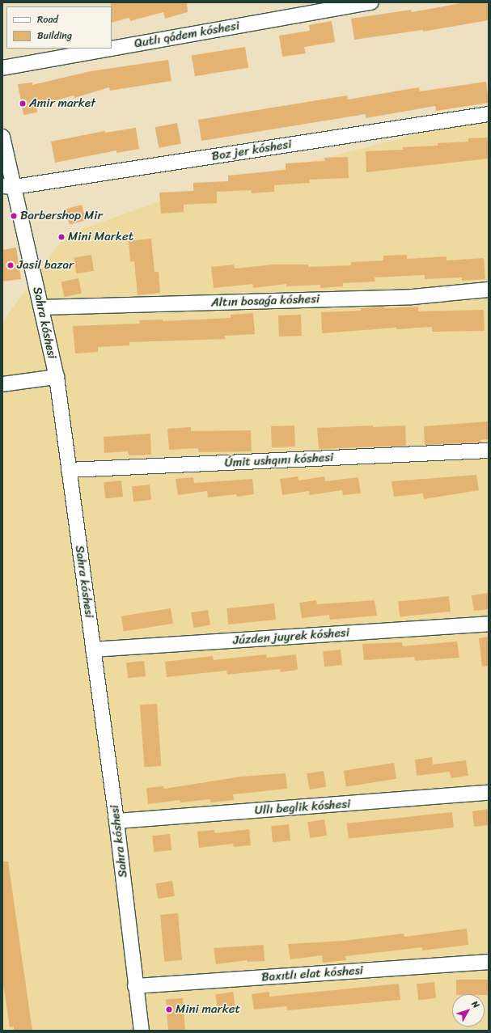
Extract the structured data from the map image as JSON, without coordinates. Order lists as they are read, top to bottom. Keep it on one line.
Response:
{"streets":{"street":["Qutlı qádem kóshesi","Boz jer kóshesi","Altın bosaǵa kóshesi","Sahra kóshesi","Úmit ushqını kóshesi","Júzden juyrek kóshesi","Ullı beglik kóshesi","Baxıtlı elat kóshesi"]},"crossings":[["Boz jer kóshesi","Sahra kóshesi"],["Altın bosaǵa kóshesi","Sahra kóshesi"],["Sahra kóshesi","Úmit ushqını kóshesi"],["Sahra kóshesi","Júzden juyrek kóshesi"],["Sahra kóshesi","Ullı beglik kóshesi"],["Sahra kóshesi","Baxıtlı elat kóshesi"]],"places":["Amir market","Barbershop Mir","Mini Market","Jasil bazar","Mini market"],"legend":["Road","Building"],"north":"top right"}
